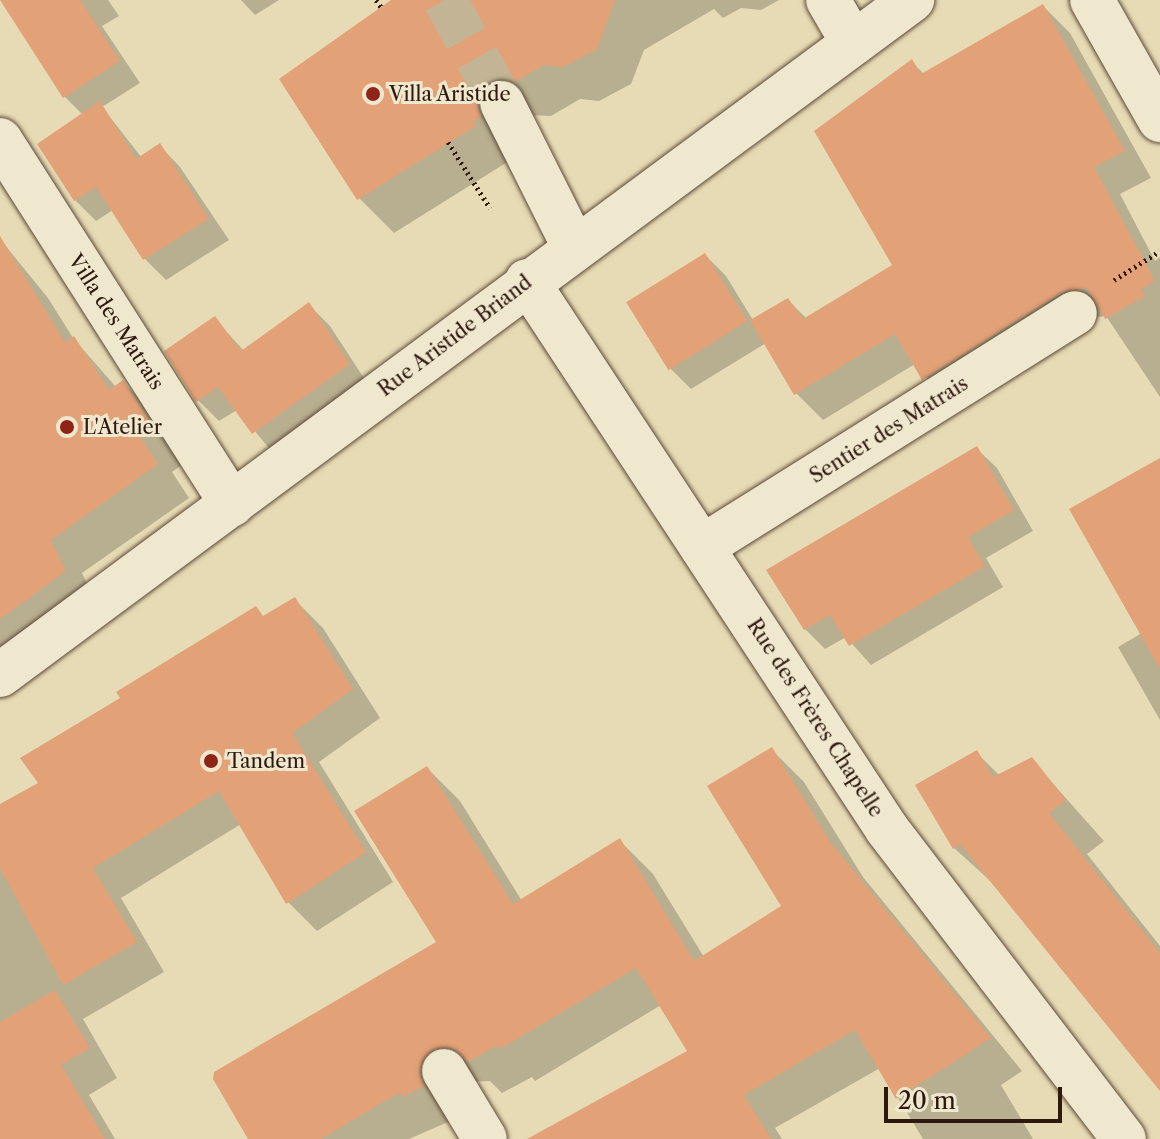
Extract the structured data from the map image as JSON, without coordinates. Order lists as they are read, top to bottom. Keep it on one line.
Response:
{"streets":{"street":["Villa des Matrais","Rue Aristide Briand","Sentier des Matrais","Rue des Frères Chapelle"]},"crossings":[["Villa des Matrais","Rue Aristide Briand"],["Rue Aristide Briand","Rue des Frères Chapelle"],["Sentier des Matrais","Rue des Frères Chapelle"]],"places":["Villa Aristide","L'Atelier","Tandem"],"scale_bar":"20 m"}
